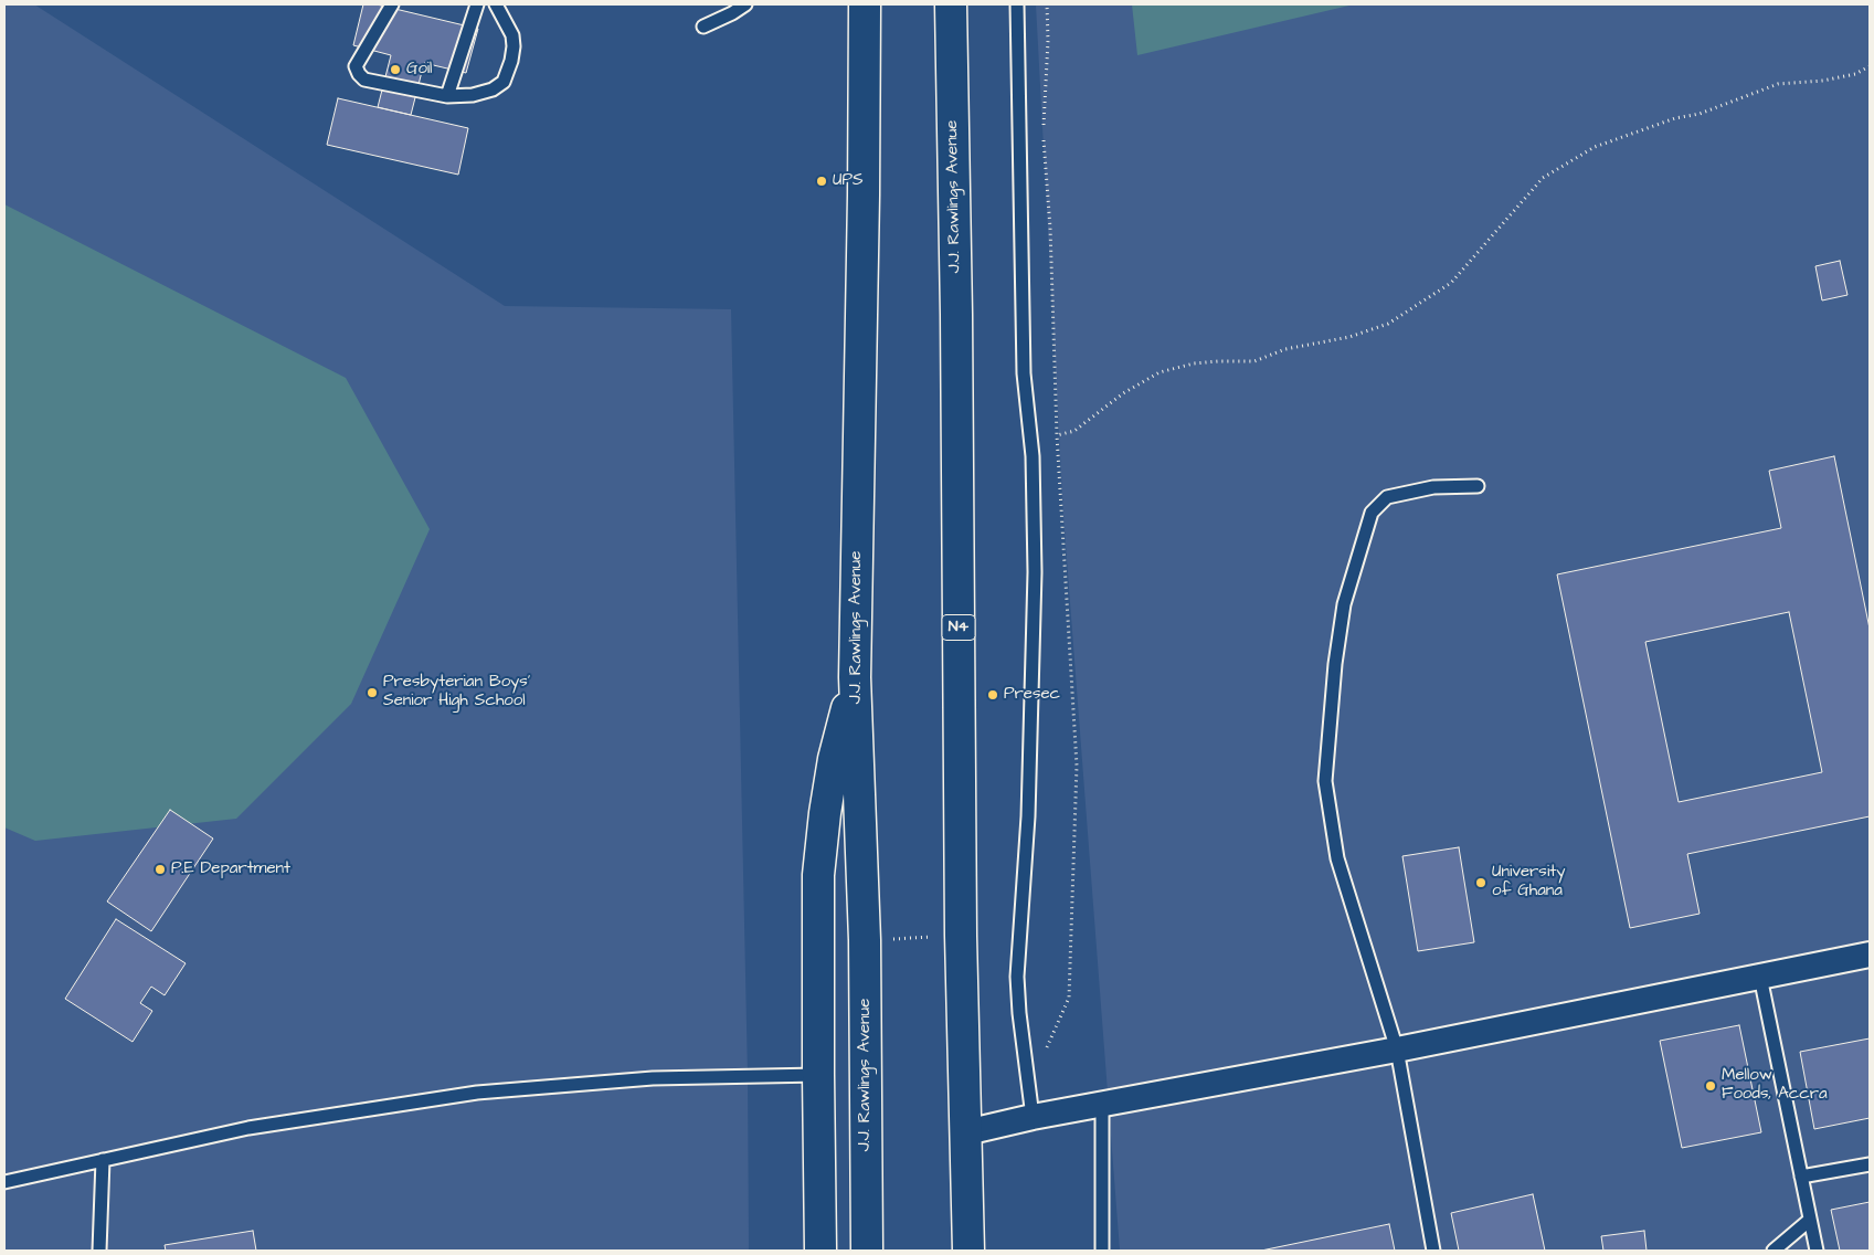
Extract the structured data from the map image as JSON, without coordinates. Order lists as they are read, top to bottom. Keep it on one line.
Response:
{"streets":{"highway":["J.J. Rawlings Avenue","N4"]},"places":["Goil","UPS","Presbyterian Boys' Senior High School","Presec","P.E Department","University of Ghana","Mellow Foods, Accra"]}
